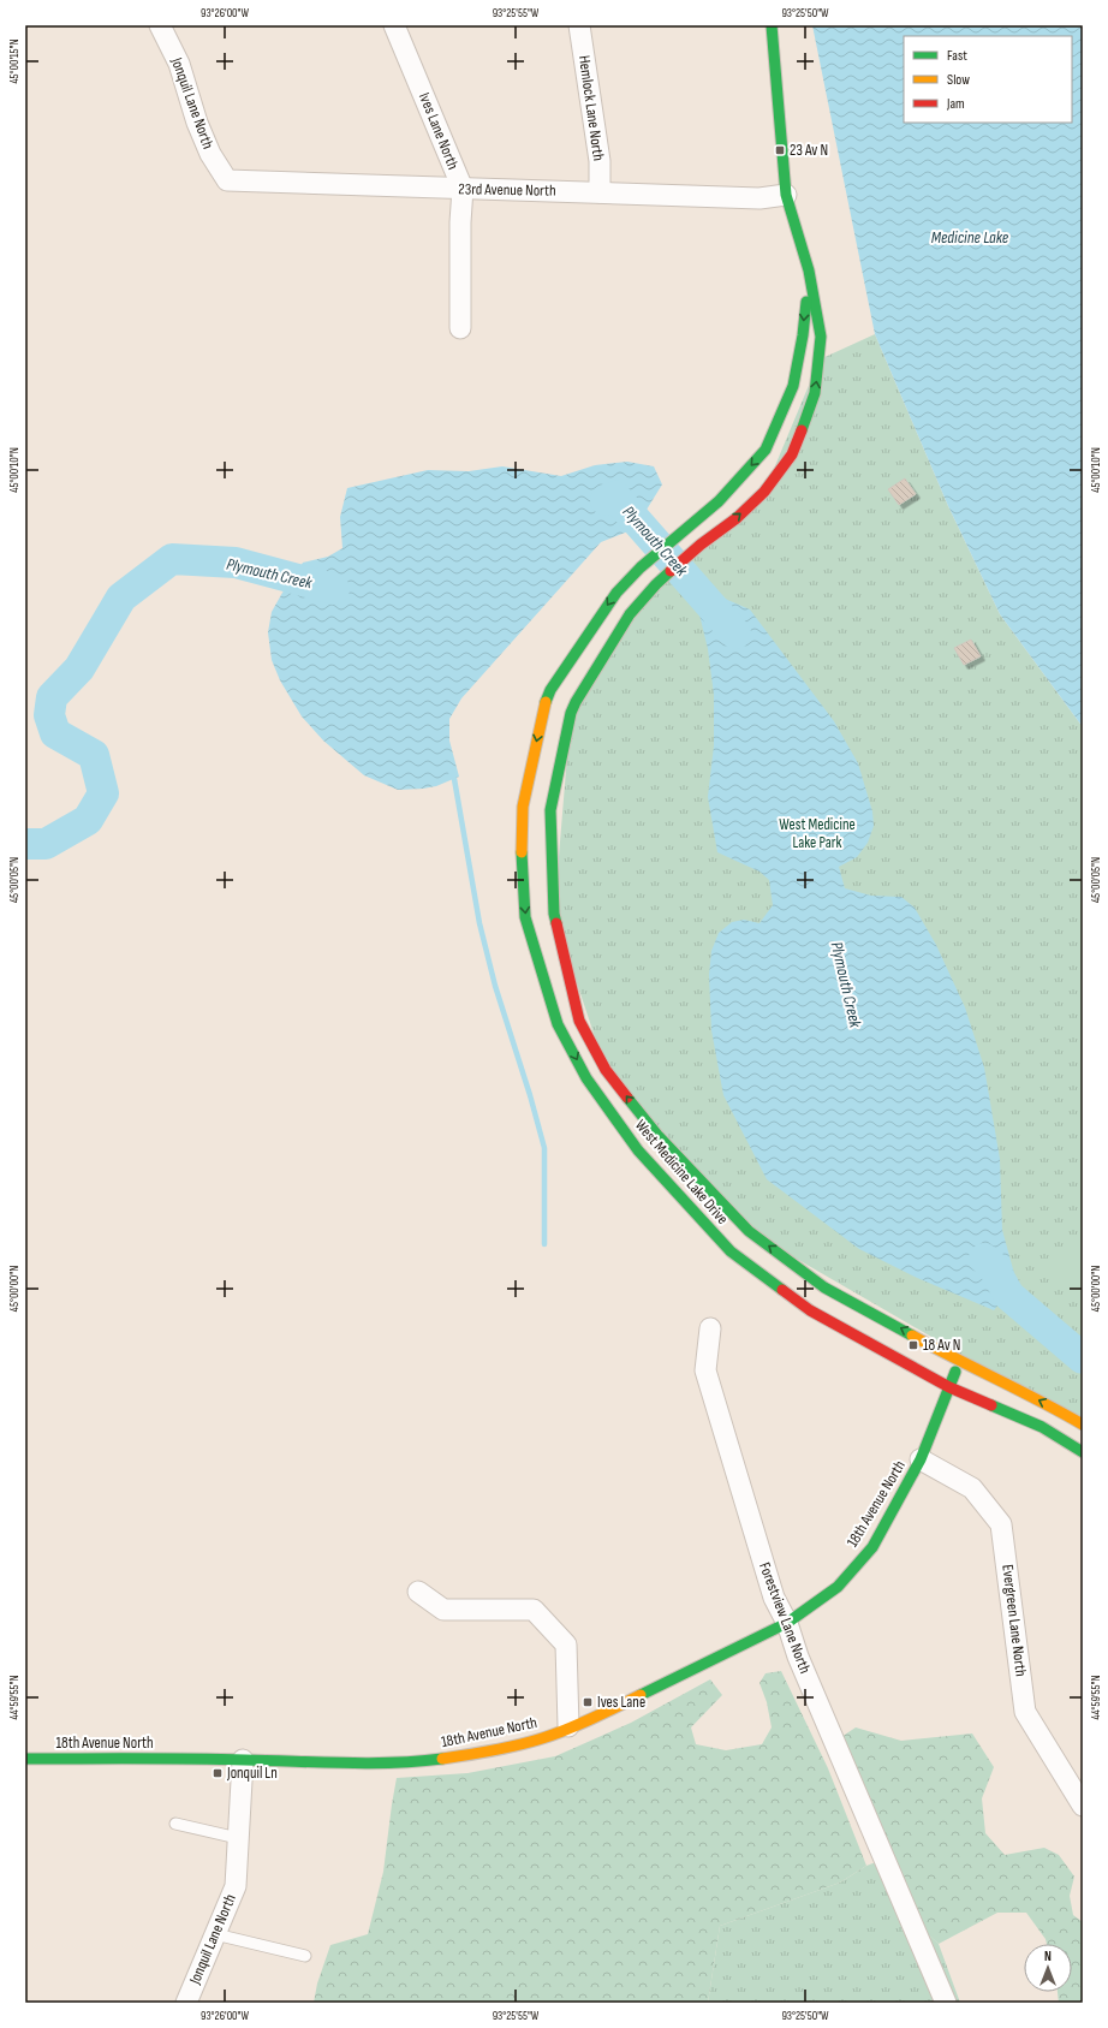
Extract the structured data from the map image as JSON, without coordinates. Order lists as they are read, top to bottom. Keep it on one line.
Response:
{"streets":{"street":["Jonquil Lane North","Hemlock Lane North","Ives Lane North","23rd Avenue North","West Medicine Lake Drive","18th Avenue North","Forestview Lane North","Evergreen Lane North"]},"crossings":[["Jonquil Lane North","23rd Avenue North"],["Jonquil Lane North","18th Avenue North"],["Hemlock Lane North","23rd Avenue North"],["Ives Lane North","23rd Avenue North"],["23rd Avenue North","West Medicine Lake Drive"],["West Medicine Lake Drive","18th Avenue North"],["18th Avenue North","Forestview Lane North"],["18th Avenue North","Evergreen Lane North"]],"water":["Medicine Lake","Plymouth Creek"],"parks":["West Medicine Lake Park"],"places":{"transit":["23 Av N","18 Av N","Ives Lane","Jonquil Ln"]},"legend":["Fast","Slow","Jam"],"north":"top","coordinates":["93°26'00\"W","93°25'55\"W","93°25'50\"W","45°00'15\"N","45°00'10\"N","45°00'05\"N","45°00'00\"N","44°59'55\"N"]}
